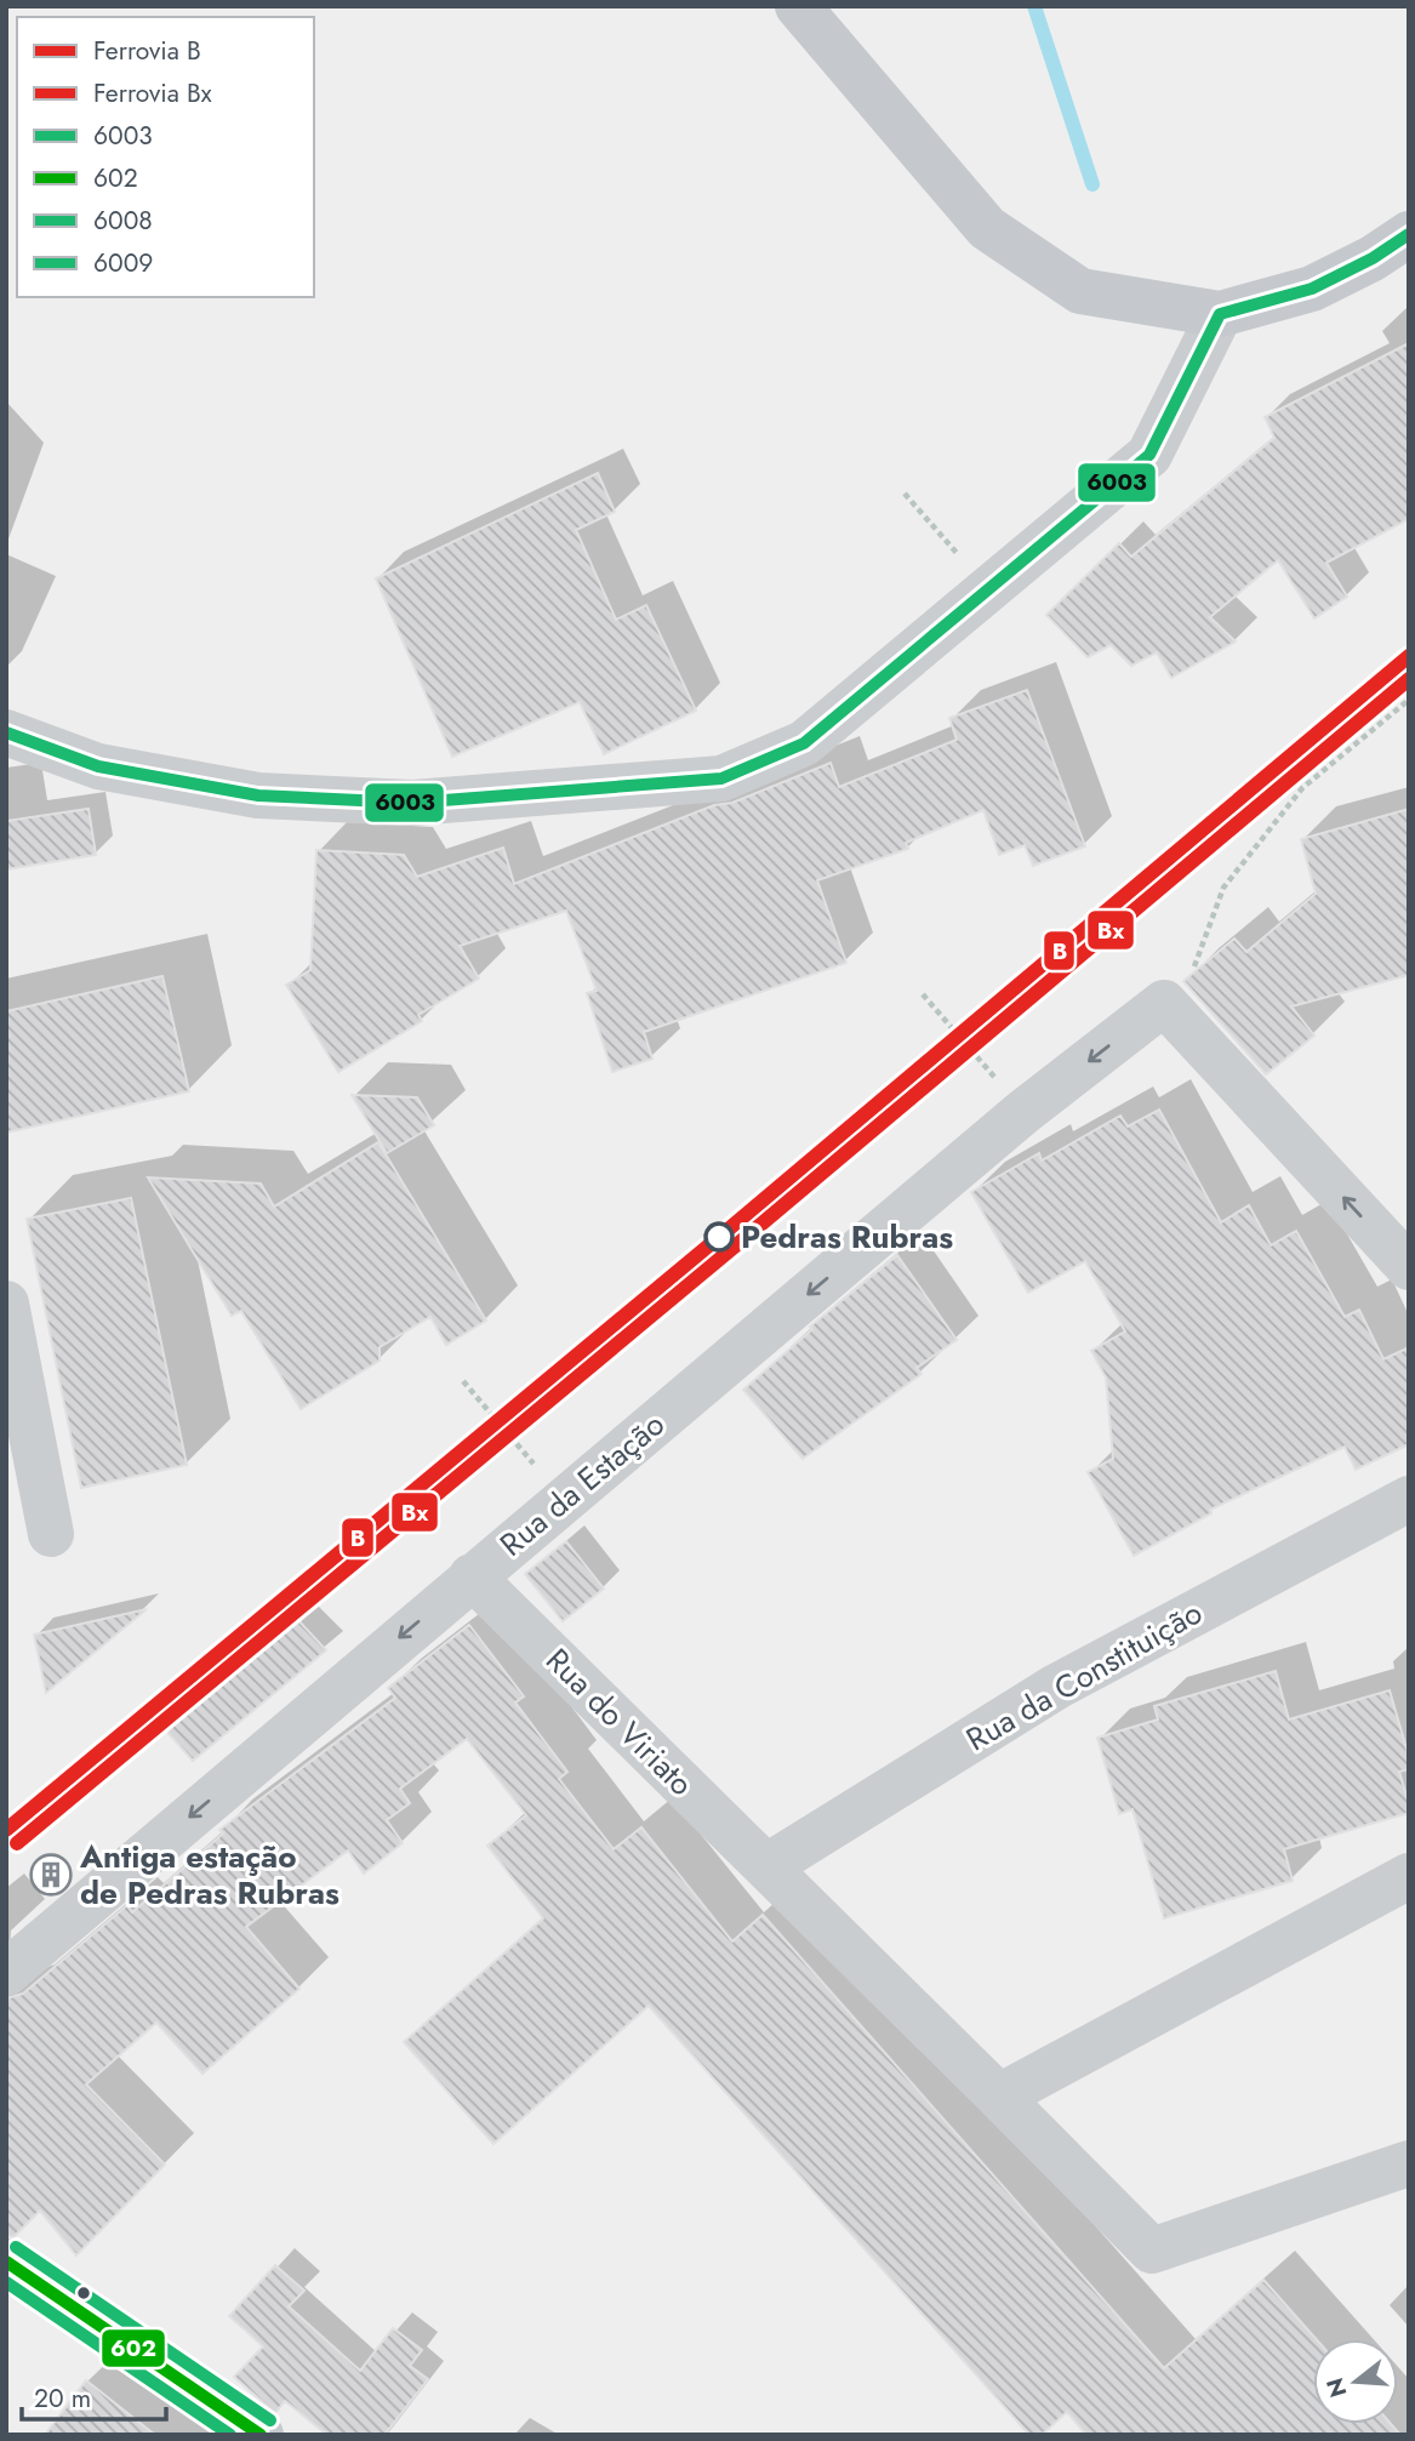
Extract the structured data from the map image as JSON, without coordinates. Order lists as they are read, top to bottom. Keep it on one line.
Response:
{"streets":{"street":["Rua da Estação","Rua da Constituição","Rua do Viriato"]},"crossings":[["Rua da Estação","Rua do Viriato"],["Rua da Constituição","Rua do Viriato"]],"one_way":["Rua da Estação"],"places":{"other":["Pedras Rubras"],"building":["Antiga estação de Pedras Rubras"]},"lines":["transit line 6003","rail line B","rail line Bx","transit line 6009","transit line 602","transit line 6008"],"legend":["Ferrovia B","Ferrovia Bx","6003","602","6008","6009"],"scale_bar":"20 m","north":"left"}
